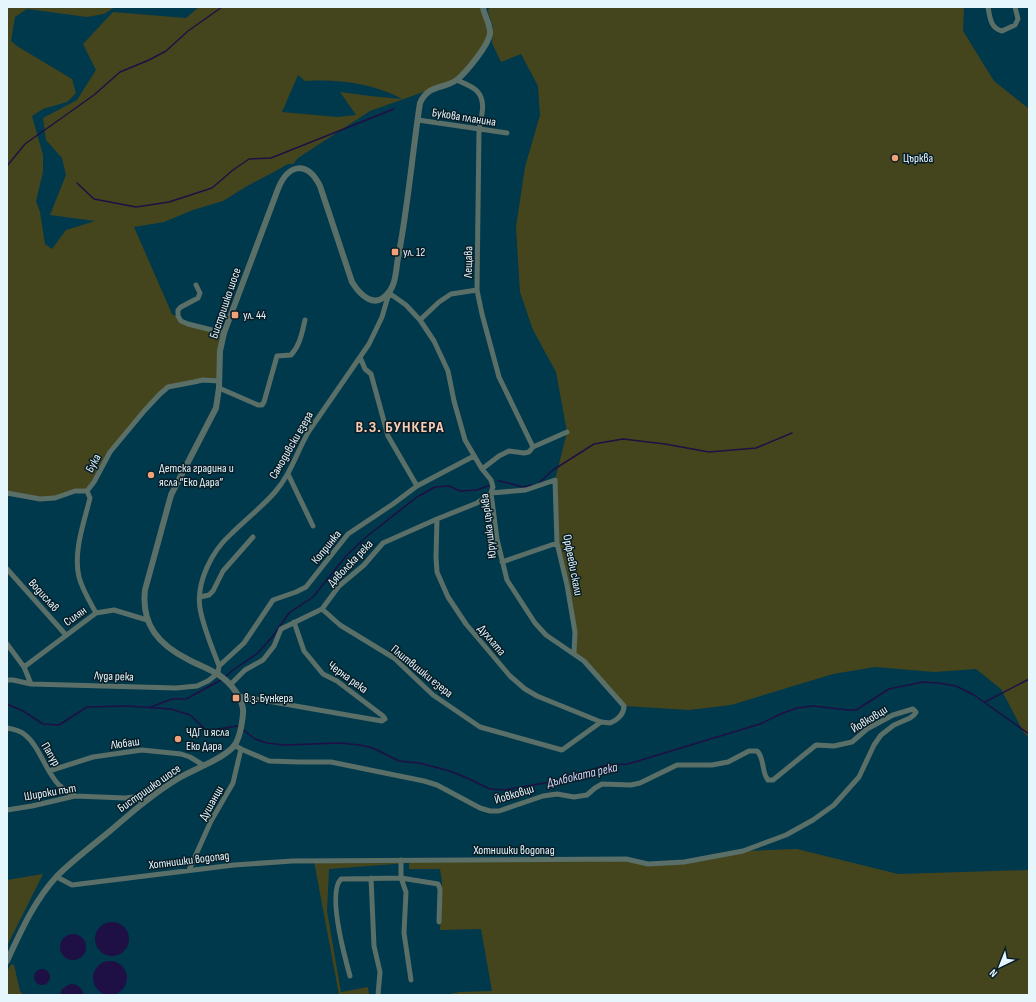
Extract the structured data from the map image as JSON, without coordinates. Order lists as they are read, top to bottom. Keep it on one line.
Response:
{"streets":{"street":["Букова планина","Лещава","Бистришко шосе","Самодивски езера","Бука","Юрушка църква","Копринка","Дяволска река","Орфееви скали","Водислав","Силян","Духлата","Плитвишки езера","Луда река","Черна река","Йовковци","Любаш","Папур","Широки път","Душанци","Хотнишки водопад"]},"crossings":[["Букова планина","Лещава"],["Бистришко шосе","Самодивски езера"],["Бистришко шосе","Бука"],["Бистришко шосе","Юрушка църква"],["Бистришко шосе","Дяволска река"],["Бистришко шосе","Силян"],["Бистришко шосе","Луда река"],["Бистришко шосе","Черна река"],["Бистришко шосе","Любаш"],["Бистришко шосе","Широки път"],["Бистришко шосе","Хотнишки водопад"],["Самодивски езера","Юрушка църква"],["Самодивски езера","Копринка"],["Юрушка църква","Копринка"],["Юрушка църква","Дяволска река"],["Юрушка църква","Орфееви скали"],["Юрушка църква","Духлата"],["Юрушка църква","Плитвишки езера"],["Дяволска река","Орфееви скали"],["Дяволска река","Духлата"],["Дяволска река","Плитвишки езера"],["Дяволска река","Черна река"],["Водислав","Силян"],["Духлата","Плитвишки езера"],["Йовковци","Душанци"],["Йовковци","Хотнишки водопад"],["Любаш","Папур"],["Папур","Широки път"],["Душанци","Хотнишки водопад"]],"districts":["В.З. БУНКЕРА"],"water":["Дълбоката река"],"places":{"other":["Църква","Детска градина и ясла “Еко Дара”","ЧДГ и ясла Еко Дара"],"transit":["ул. 12","ул. 44","в.з. Бункера"]},"north":"bottom left"}
